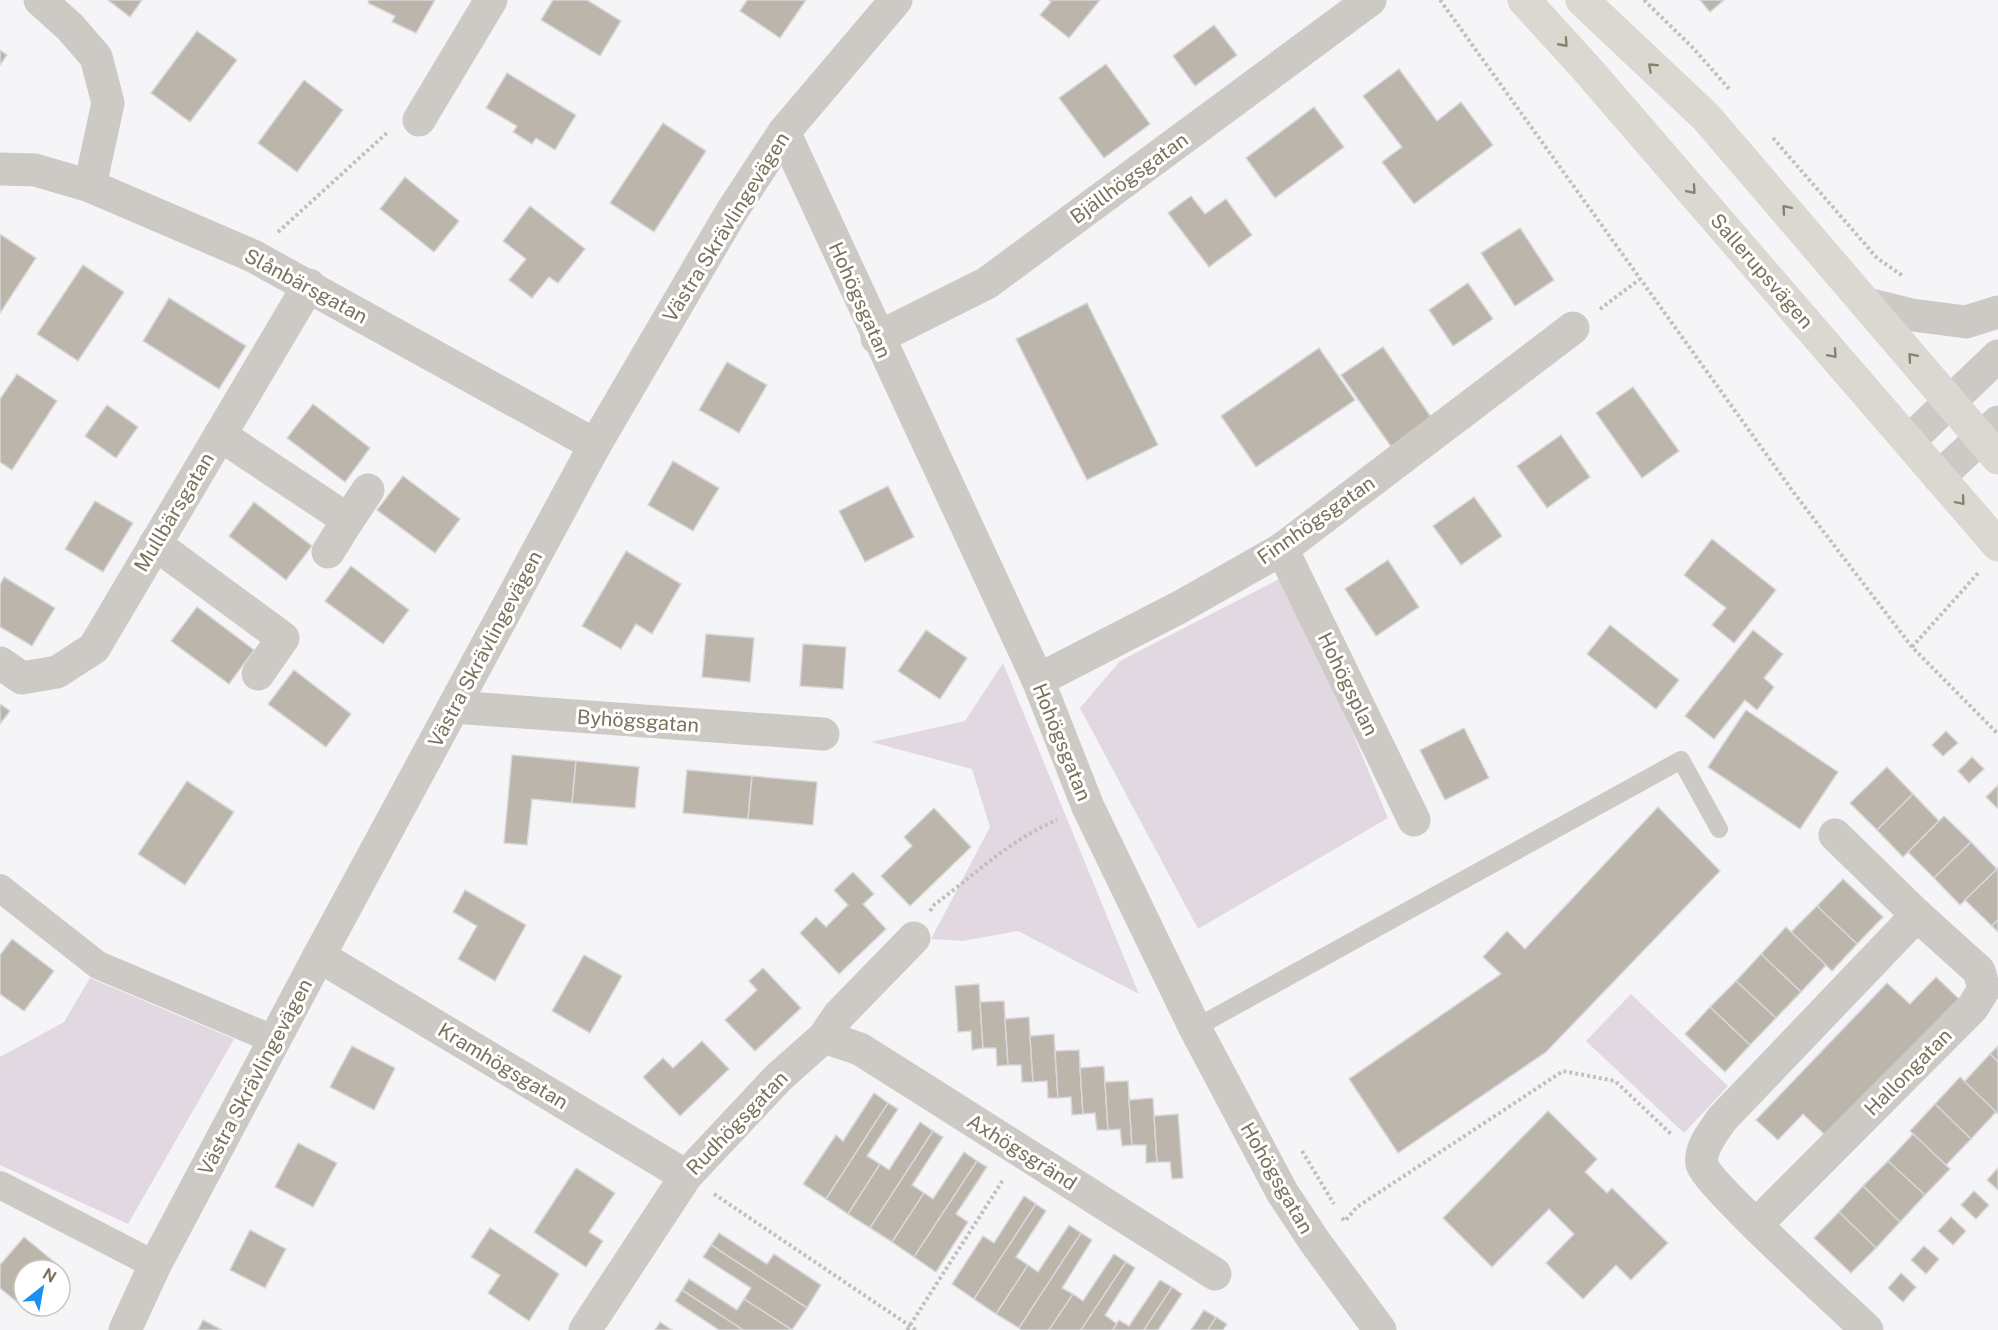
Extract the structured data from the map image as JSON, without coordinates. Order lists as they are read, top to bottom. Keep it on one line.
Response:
{"streets":{"main road":["Sallerupsvägen"],"street":["Bjällhögsgatan","Västra Skrävlingevägen","Slånbärsgatan","Hohögsgatan","Mullbärsgatan","Finnhögsgatan","Hohögsplan","Byhögsgatan","Kramhögsgatan","Hallongatan","Rudhögsgatan","Axhögsgränd"]},"crossings":[["Bjällhögsgatan","Hohögsgatan"],["Västra Skrävlingevägen","Slånbärsgatan"],["Västra Skrävlingevägen","Hohögsgatan"],["Västra Skrävlingevägen","Byhögsgatan"],["Västra Skrävlingevägen","Kramhögsgatan"],["Slånbärsgatan","Mullbärsgatan"],["Hohögsgatan","Finnhögsgatan"],["Finnhögsgatan","Hohögsplan"],["Kramhögsgatan","Rudhögsgatan"],["Rudhögsgatan","Axhögsgränd"]],"north":"top right"}
